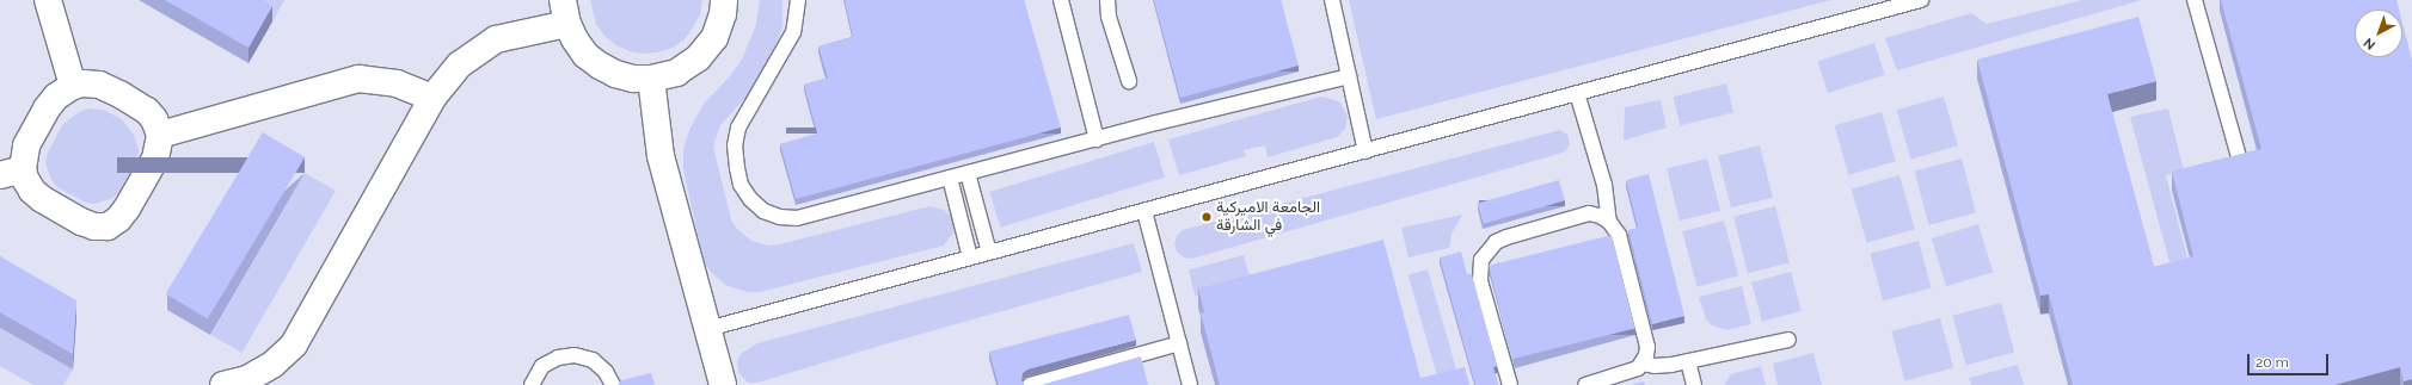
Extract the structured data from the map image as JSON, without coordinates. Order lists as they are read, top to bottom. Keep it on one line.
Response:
{"places":["الجامعة الاميركية في الشارقة"],"scale_bar":"20 m","north":"bottom left"}
